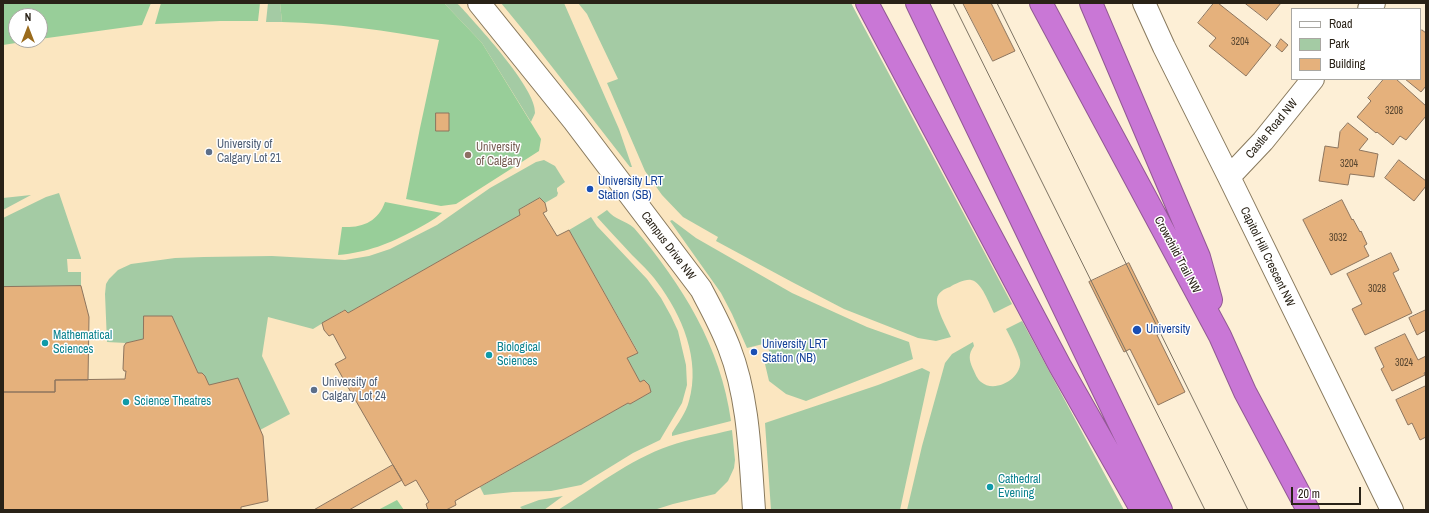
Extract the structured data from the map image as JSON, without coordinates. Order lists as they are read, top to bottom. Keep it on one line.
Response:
{"streets":{"highway":["Crowchild Trail NW"],"street":["Castle Road NW","Campus Drive NW","Capitol Hill Crescent NW"]},"crossings":[["Castle Road NW","Capitol Hill Crescent NW"]],"places":["University of Calgary Lot 21","University of Calgary","University LRT Station (SB)","University","Mathematical Sciences","University LRT Station (NB)","Biological Sciences","University of Calgary Lot 24","Science Theatres","Cathedral Evening"],"house_numbers":["3204","3208","3204","3032","3028","3024"],"legend":["Road","Park","Building"],"scale_bar":"20 m","north":"top"}
